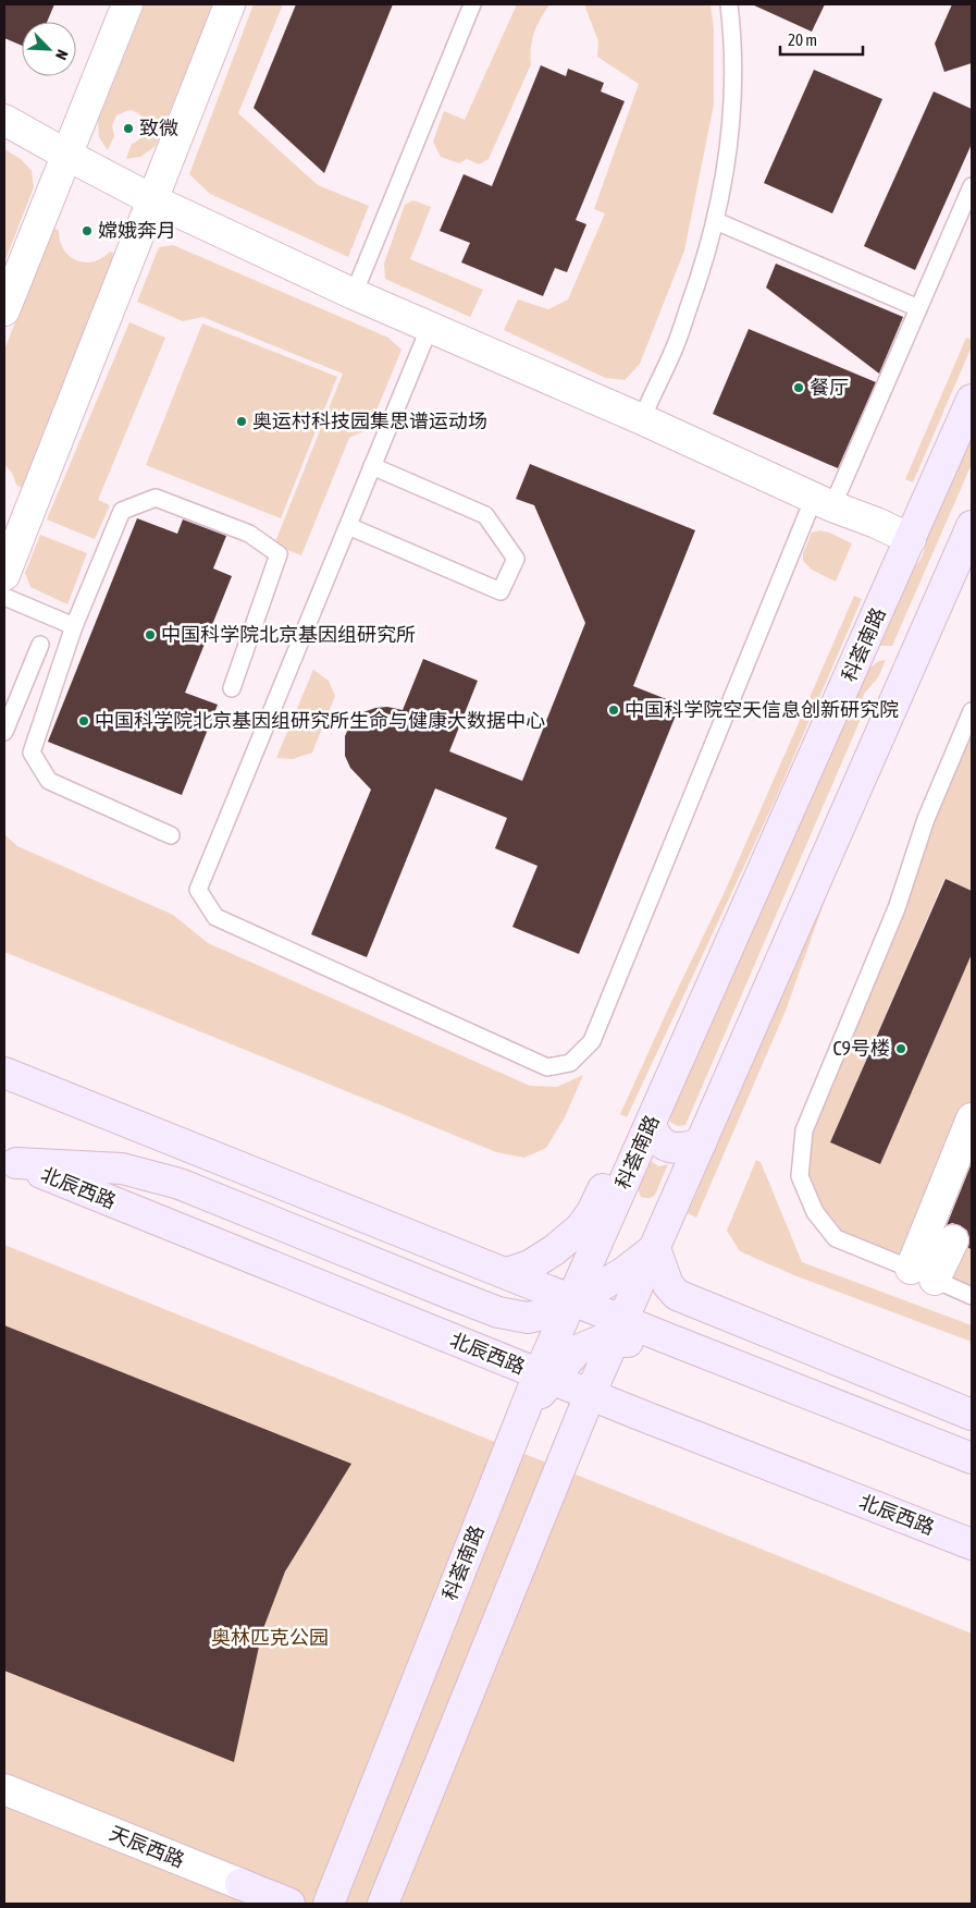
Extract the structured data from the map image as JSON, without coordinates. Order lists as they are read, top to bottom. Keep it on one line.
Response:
{"streets":{"street":["科荟南路","北辰西路","天辰西路"]},"crossings":[["科荟南路","北辰西路"]],"parks":["奥林匹克公园"],"places":["致微","嫦娥奔月","餐厅","奥运村科技园集思谱运动场","中国科学院北京基因组研究所","中国科学院空天信息创新研究院","中国科学院北京基因组研究所生命与健康大数据中心","C9号楼"],"scale_bar":"20 m","north":"bottom right"}
